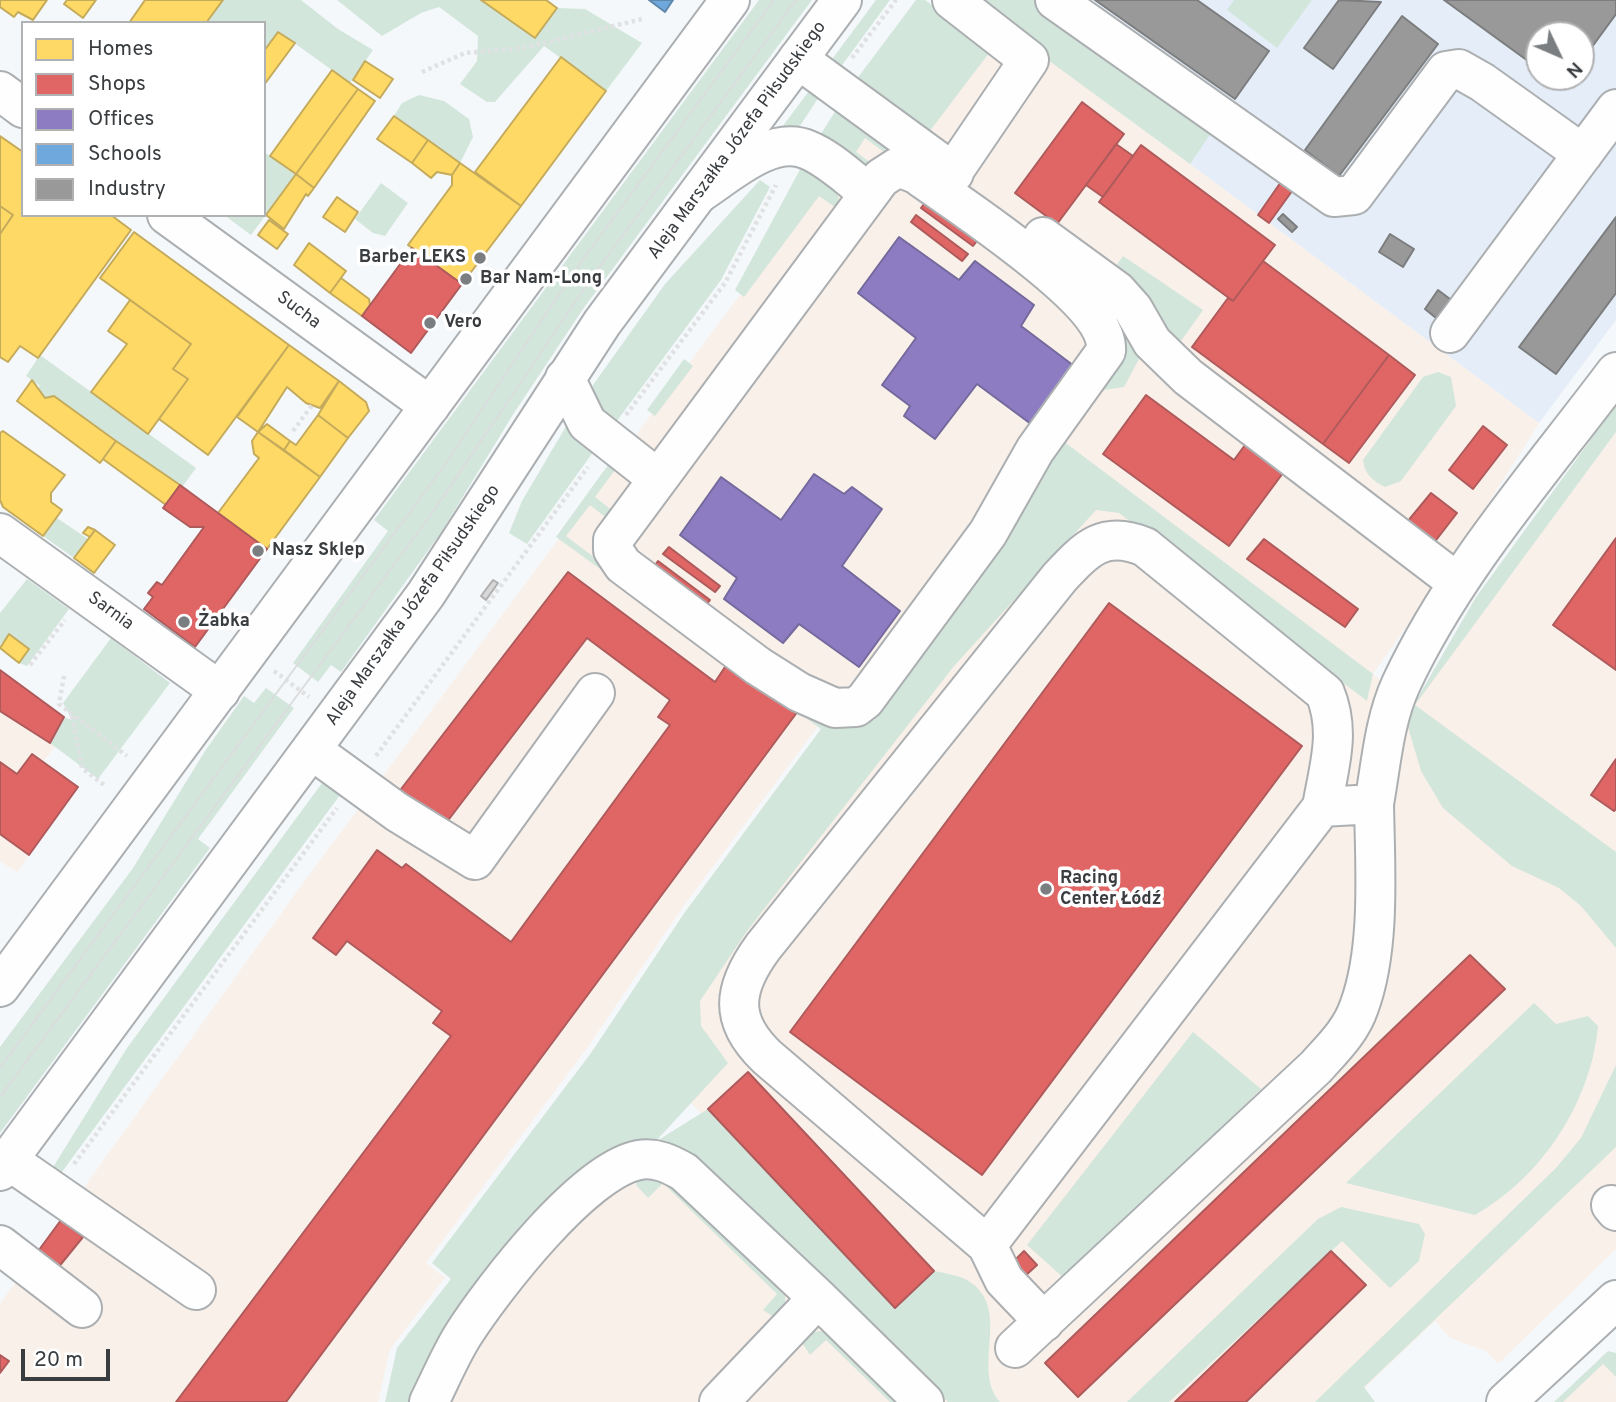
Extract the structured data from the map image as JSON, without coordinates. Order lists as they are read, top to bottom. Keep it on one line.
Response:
{"streets":{"main road":["Aleja Marszałka Józefa Piłsudskiego","Sucha","Sarnia"]},"places":["Barber LEKS","Bar Nam-Long","Vero","Nasz Sklep","Żabka","Racing Center Łódź"],"legend":["Homes","Shops","Offices","Schools","Industry"],"scale_bar":"20 m","north":"bottom right"}
